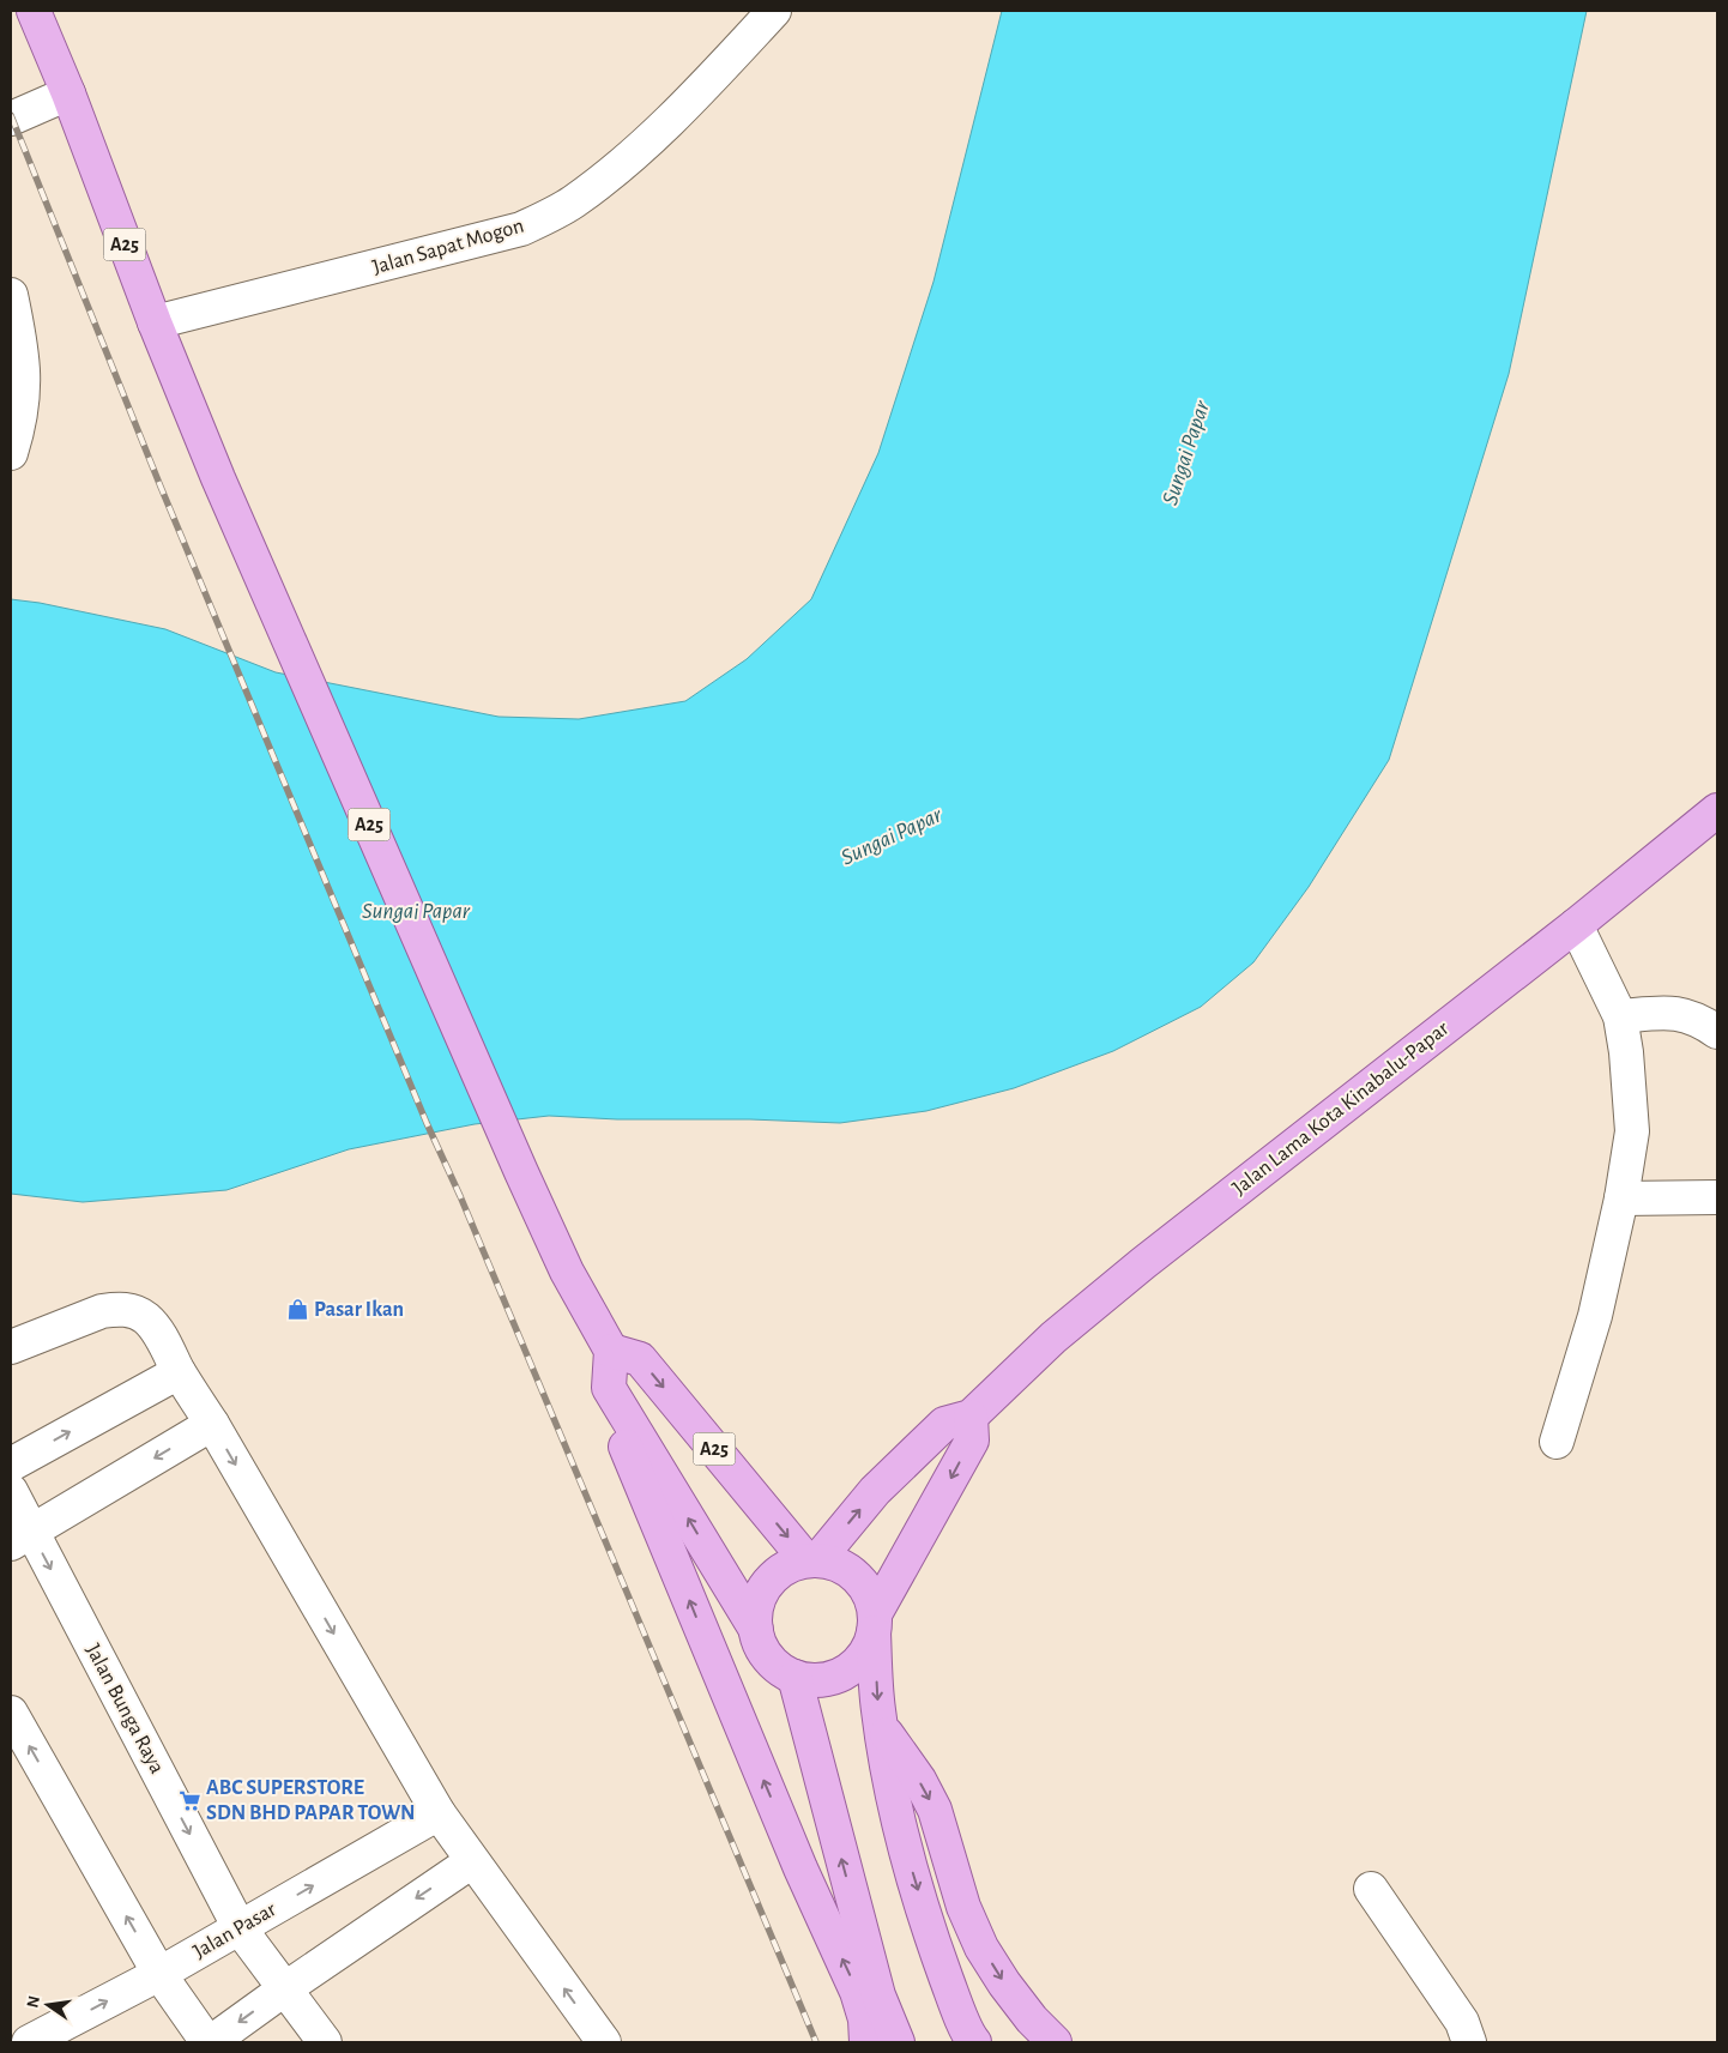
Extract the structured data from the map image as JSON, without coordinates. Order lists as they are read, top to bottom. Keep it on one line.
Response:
{"streets":{"main road":["A25","Jalan Lama Kota Kinabalu-Papar"],"street":["Jalan Sapat Mogon","Jalan Bunga Raya","Jalan Pasar"]},"crossings":[["A25","Jalan Sapat Mogon"],["Jalan Bunga Raya","Jalan Pasar"]],"water":["Sungai Papar"],"places":{"shop":["Pasar Ikan"],"supermarket":["ABC SUPERSTORE SDN BHD PAPAR TOWN"]},"north":"left"}
